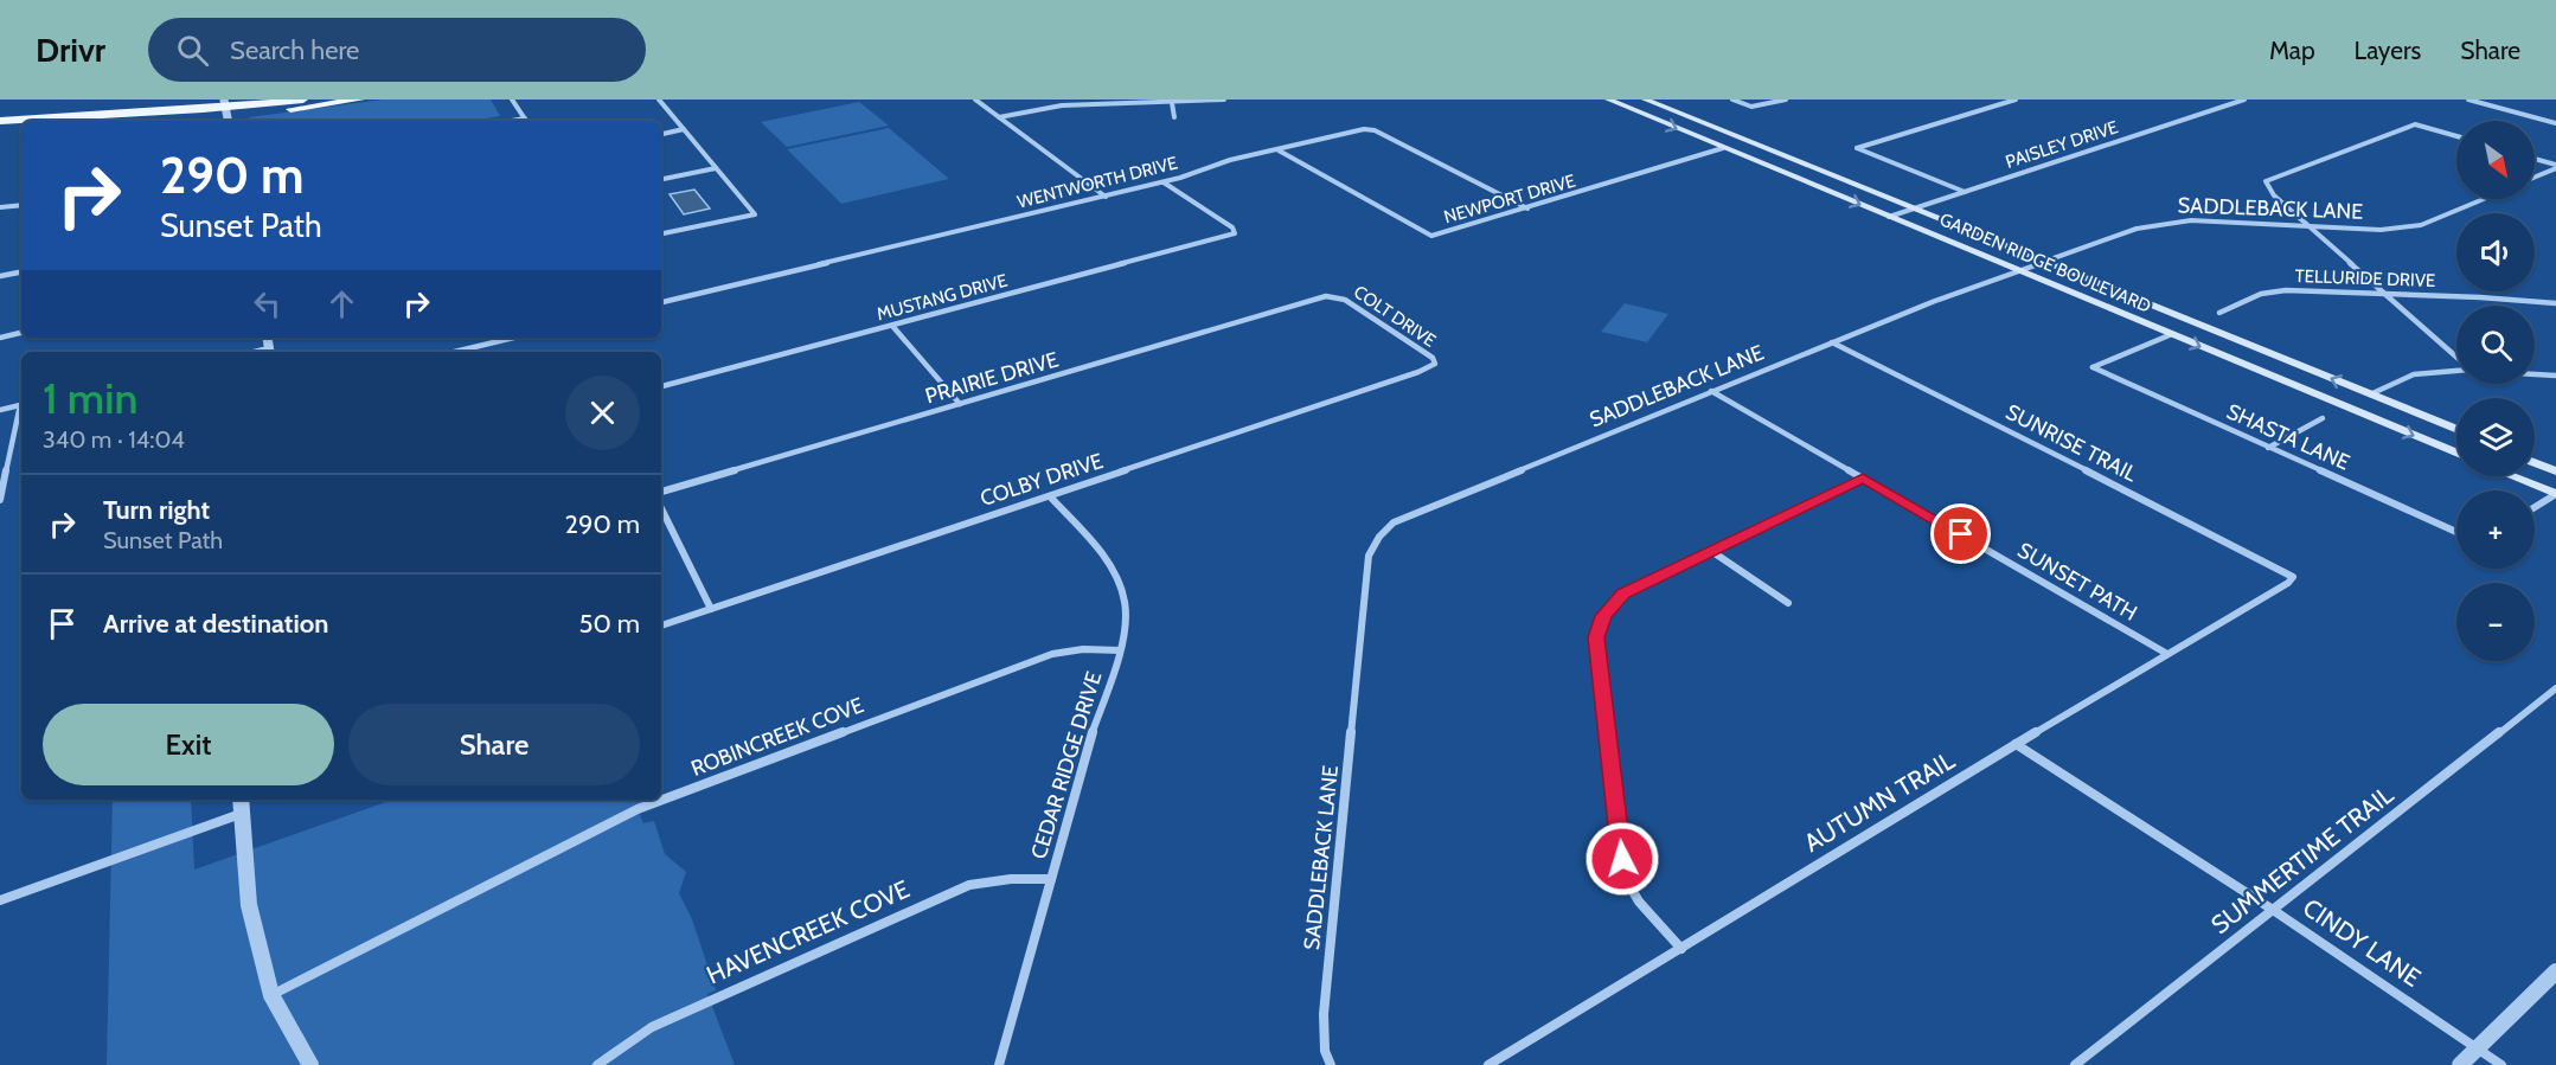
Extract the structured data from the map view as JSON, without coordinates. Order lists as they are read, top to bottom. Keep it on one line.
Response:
{"streets":{"main road":["GARDEN RIDGE BOULEVARD"],"street":["PAISLEY DRIVE","WENTWORTH DRIVE","NEWPORT DRIVE","SADDLEBACK LANE","TELLURIDE DRIVE","MUSTANG DRIVE","COLT DRIVE","PRAIRIE DRIVE","SHASTA LANE","SUNRISE TRAIL","COLBY DRIVE","SUNSET PATH","ROBINCREEK COVE","CEDAR RIDGE DRIVE","AUTUMN TRAIL","SUMMERTIME TRAIL","HAVENCREEK COVE","CINDY LANE"]},"crossings":[["PAISLEY DRIVE","GARDEN RIDGE BOULEVARD"],["WENTWORTH DRIVE","NEWPORT DRIVE"],["WENTWORTH DRIVE","MUSTANG DRIVE"],["NEWPORT DRIVE","GARDEN RIDGE BOULEVARD"],["SADDLEBACK LANE","GARDEN RIDGE BOULEVARD"],["SADDLEBACK LANE","SUNRISE TRAIL"],["SADDLEBACK LANE","SUNSET PATH"],["GARDEN RIDGE BOULEVARD","SHASTA LANE"],["COLT DRIVE","PRAIRIE DRIVE"],["COLT DRIVE","COLBY DRIVE"],["SUNRISE TRAIL","AUTUMN TRAIL"],["COLBY DRIVE","CEDAR RIDGE DRIVE"],["SUNSET PATH","AUTUMN TRAIL"],["ROBINCREEK COVE","CEDAR RIDGE DRIVE"],["CEDAR RIDGE DRIVE","HAVENCREEK COVE"],["AUTUMN TRAIL","CINDY LANE"],["SUMMERTIME TRAIL","CINDY LANE"]],"north":"bottom right","page":{"header":"Drivr","search":"Search here","nav":["Map","Layers","Share"],"map_buttons":["+","−"],"turn":["290 m","Sunset Path"],"heading":["1 min","340 m · 14:04"],"list":[{"name":"Turn right","note":"Sunset Path","value":"290 m"},{"name":"Arrive at destination","value":"50 m"}],"buttons":["Exit","Share"]}}
